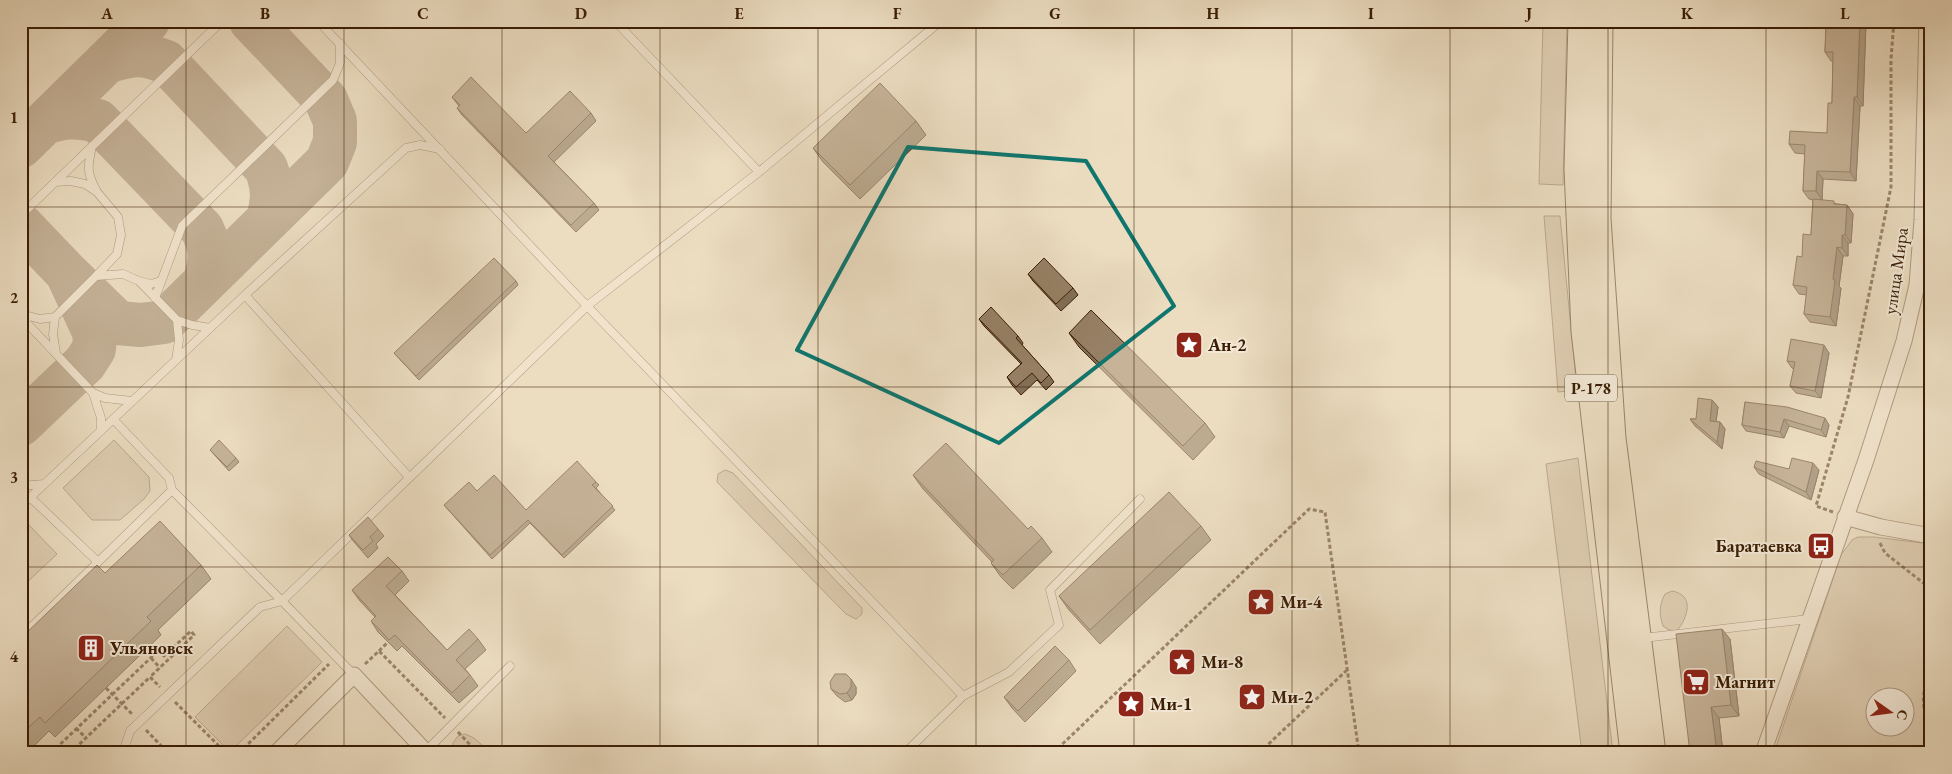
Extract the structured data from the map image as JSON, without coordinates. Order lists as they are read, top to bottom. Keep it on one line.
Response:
{"streets":{"highway":["Р-178"],"street":["улица Мира"]},"places":{"place":["Ан-2","Ми-4","Ми-8","Ми-2","Ми-1"],"bus stop":["Баратаевка"],"building":["Ульяновск"],"supermarket":["Магнит"]},"north":"right","grid":{"columns":["A","B","C","D","E","F","G","H","I","J","K","L"],"rows":["1","2","3","4"]}}
